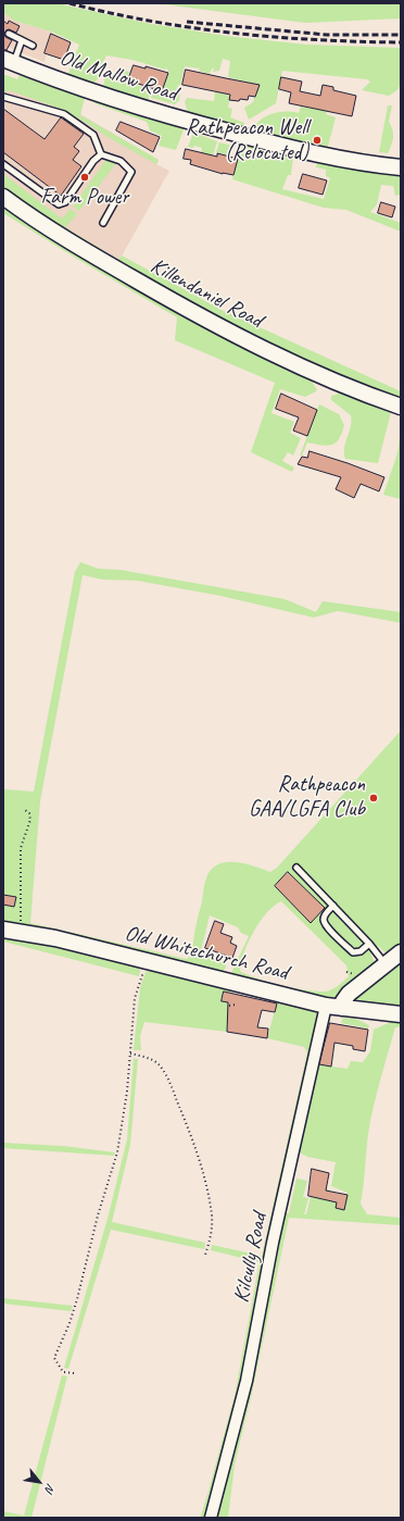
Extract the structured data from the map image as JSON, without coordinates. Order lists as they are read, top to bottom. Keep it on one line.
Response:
{"streets":{"street":["Old Mallow Road","Killendaniel Road","Old Whitechurch Road","Kilcully Road"]},"crossings":[["Old Whitechurch Road","Kilcully Road"]],"places":["Rathpeacon Well (Relocated)","Farm Power","Rathpeacon GAA/LGFA Club"],"north":"bottom right"}
